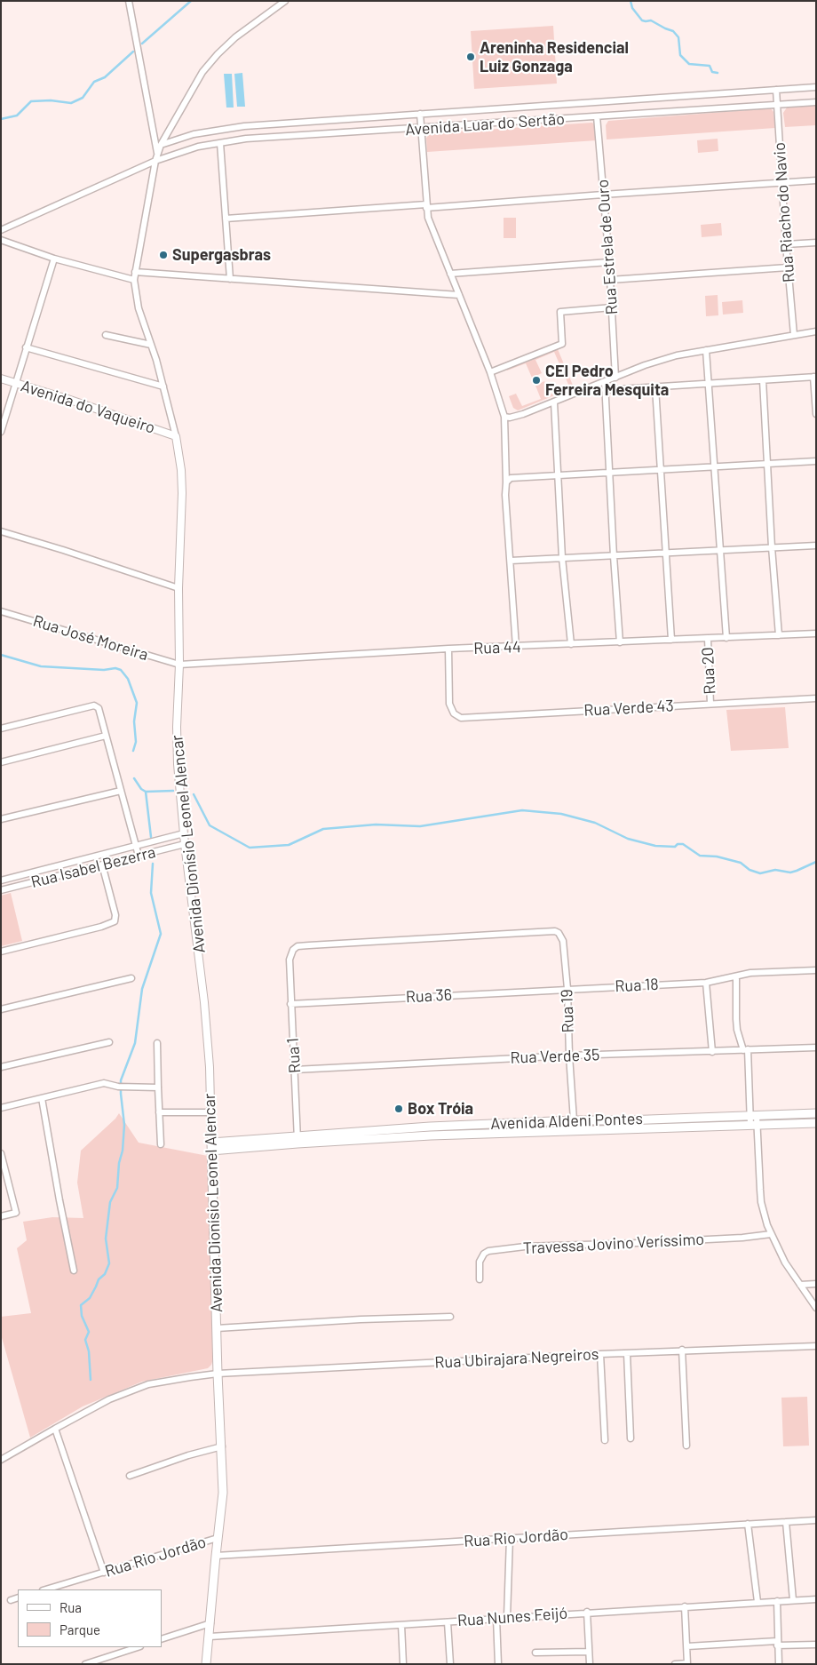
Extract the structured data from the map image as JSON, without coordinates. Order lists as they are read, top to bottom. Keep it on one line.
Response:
{"streets":{"main road":["Avenida Dionísio Leonel Alencar","Avenida Aldeni Pontes"],"street":["Avenida Luar do Sertão","Rua Riacho do Navio","Rua Estrela de Ouro","Avenida do Vaqueiro","Rua José Moreira","Rua 44","Rua 20","Rua Verde 43","Rua Isabel Bezerra","Rua 18","Rua 36","Rua 19","Rua 1","Rua Verde 35","Travessa Jovino Veríssimo","Rua Ubirajara Negreiros","Rua Rio Jordão","Rua Nunes Feijó"]},"crossings":[["Avenida Luar do Sertão","Rua Riacho do Navio"],["Avenida Luar do Sertão","Rua Estrela de Ouro"],["Avenida Luar do Sertão","Avenida Dionísio Leonel Alencar"],["Avenida do Vaqueiro","Avenida Dionísio Leonel Alencar"],["Rua José Moreira","Rua 44"],["Rua José Moreira","Avenida Dionísio Leonel Alencar"],["Rua 44","Rua 20"],["Rua 44","Rua Verde 43"],["Rua 44","Avenida Dionísio Leonel Alencar"],["Rua 20","Rua Verde 43"],["Avenida Dionísio Leonel Alencar","Rua Isabel Bezerra"],["Avenida Dionísio Leonel Alencar","Avenida Aldeni Pontes"],["Avenida Dionísio Leonel Alencar","Rua Ubirajara Negreiros"],["Avenida Dionísio Leonel Alencar","Rua Rio Jordão"],["Avenida Dionísio Leonel Alencar","Rua Nunes Feijó"],["Rua 18","Rua 36"],["Rua 18","Rua 19"],["Rua 36","Rua 19"],["Rua 36","Rua 1"],["Rua 19","Rua 1"],["Rua 19","Rua Verde 35"],["Rua 19","Avenida Aldeni Pontes"],["Rua 1","Rua Verde 35"],["Rua 1","Avenida Aldeni Pontes"]],"places":["Areninha Residencial Luiz Gonzaga","Supergasbras","CEI Pedro Ferreira Mesquita","Box Tróia"],"legend":["Rua","Parque"]}
